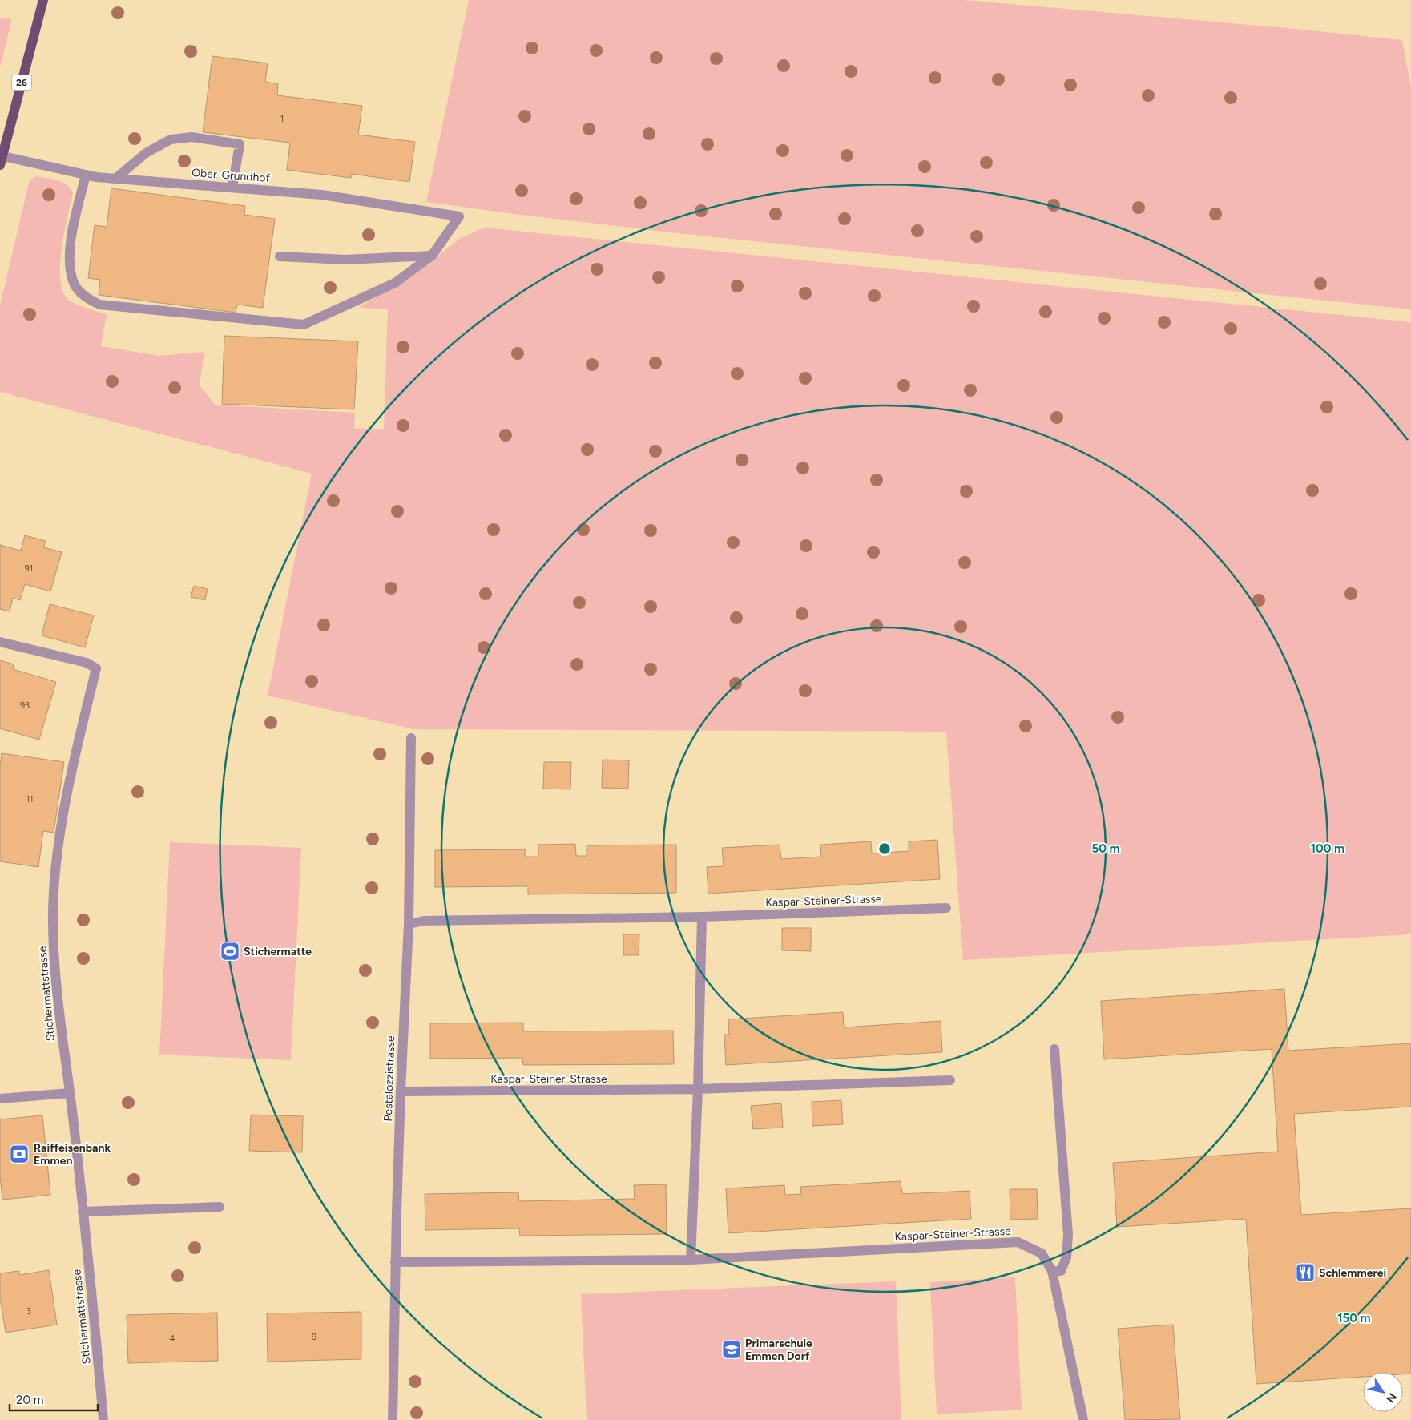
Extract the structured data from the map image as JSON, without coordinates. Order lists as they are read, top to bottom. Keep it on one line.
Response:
{"streets":{"main road":["26"],"street":["Ober-Grundhof","Kaspar-Steiner-Strasse","Stichermattstrasse","Pestalozzistrasse"]},"crossings":[["26","Ober-Grundhof"],["Kaspar-Steiner-Strasse","Pestalozzistrasse"]],"places":{"sports":["Stichermatte"],"bank":["Raiffeisenbank Emmen"],"restaurant":["Schlemmerei"],"school or university":["Primarschule Emmen Dorf"]},"house_numbers":["1","91","93","11","3","9","4"],"scale_bar":"20 m","north":"bottom right","rings":["50 m","100 m","150 m"]}
